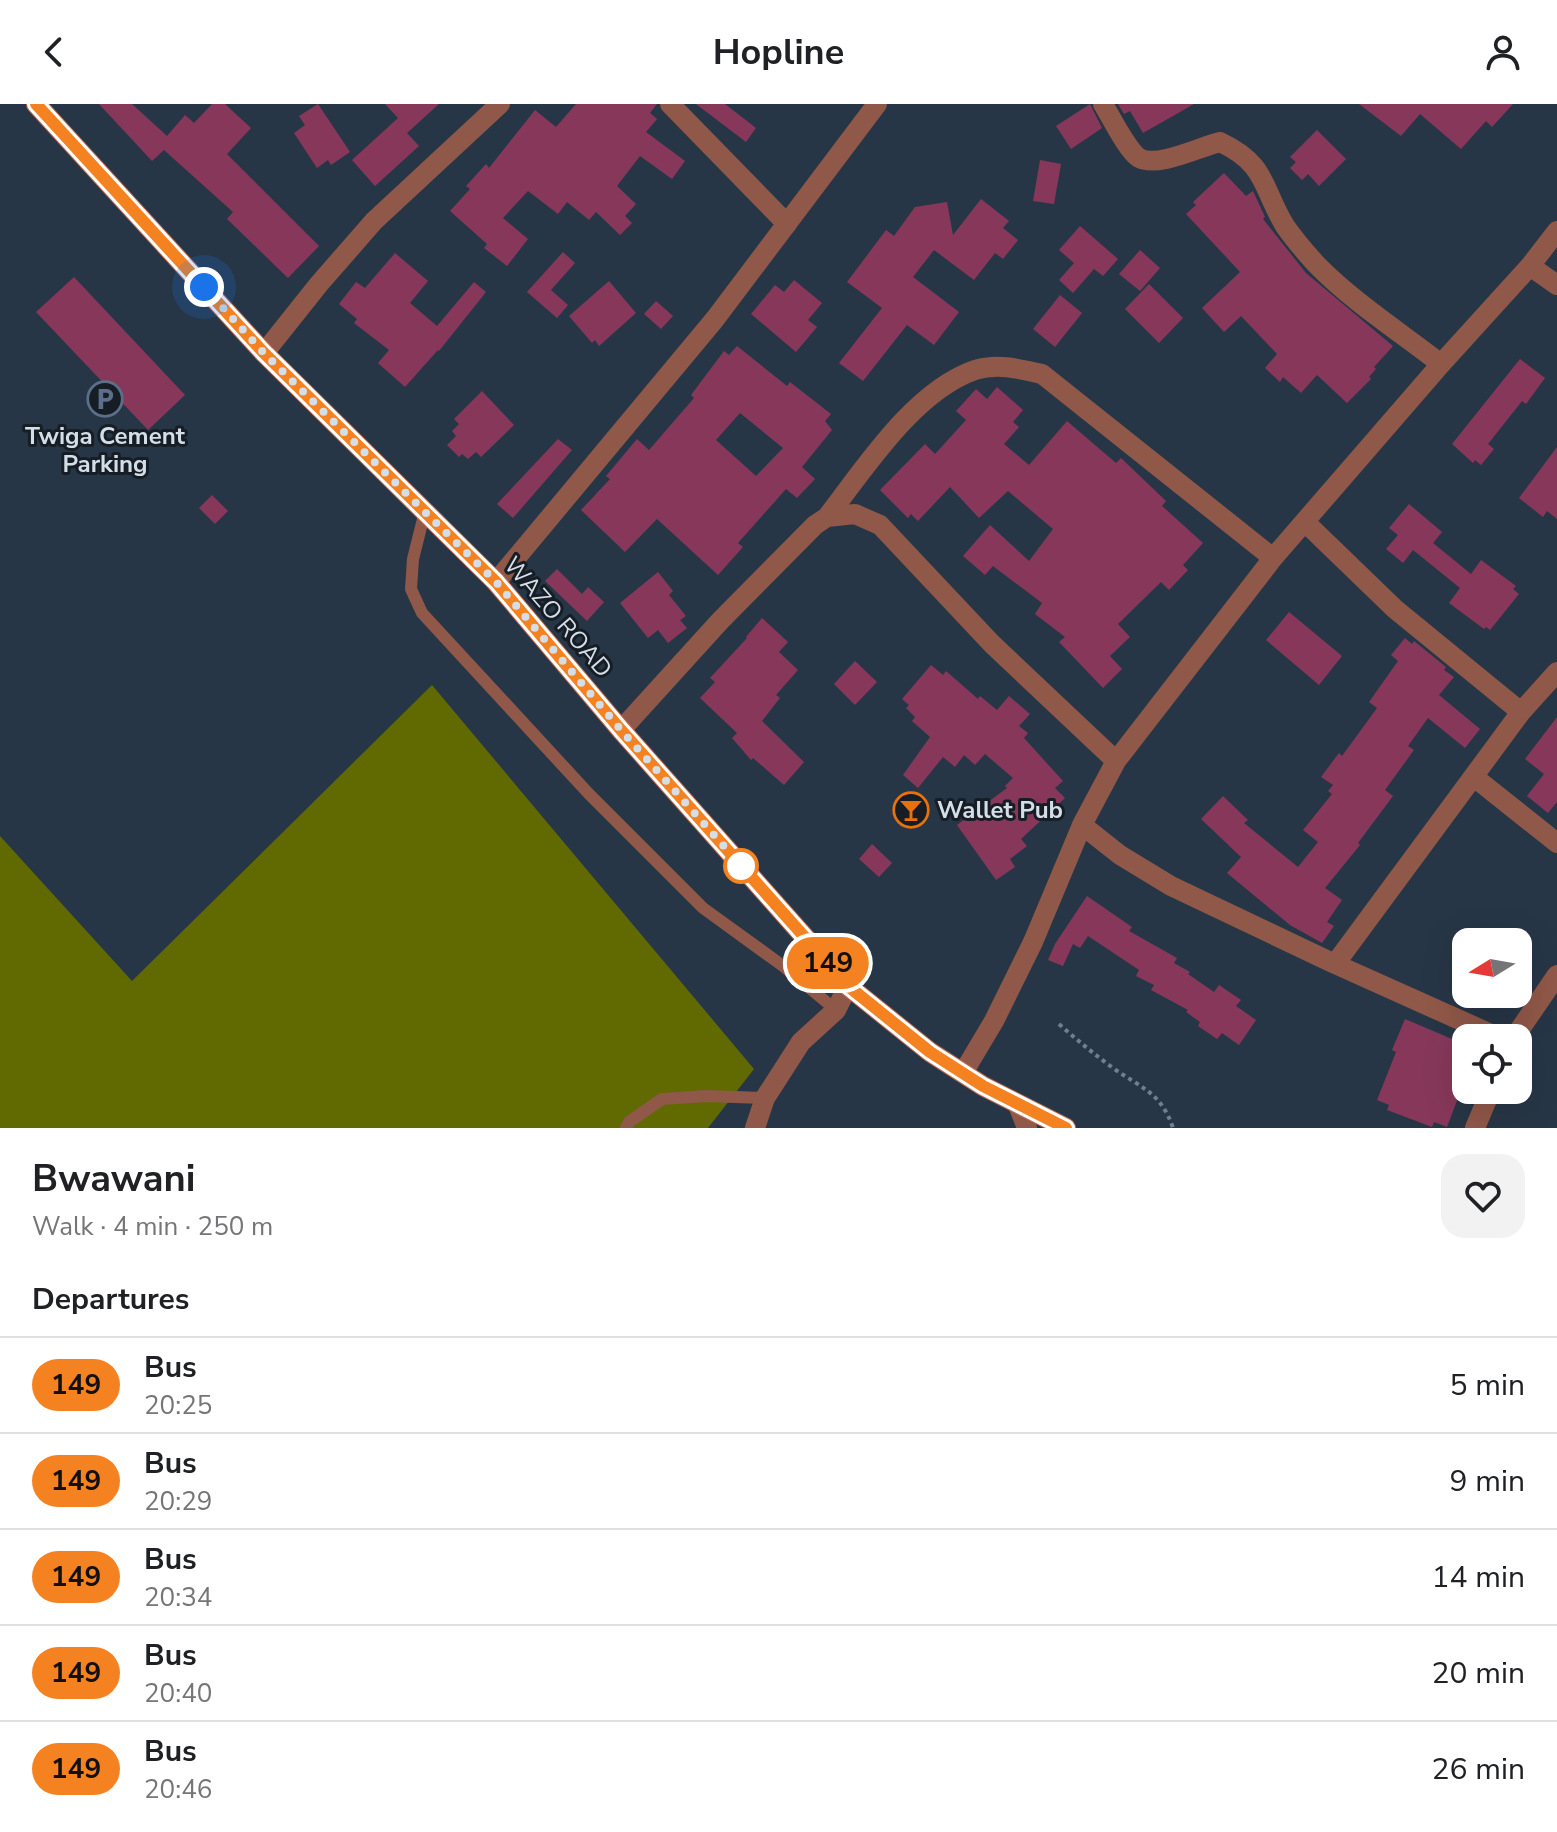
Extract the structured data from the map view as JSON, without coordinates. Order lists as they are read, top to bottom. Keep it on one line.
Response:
{"streets":{"main road":["WAZO ROAD"]},"places":{"parking":["Twiga Cement Parking"],"bar":["Wallet Pub"]},"lines":["bus line 149"],"north":"left","page":{"header":"Hopline","on_map":"149","heading":[["Bwawani","Walk · 4 min · 250 m"],"Departures"],"list":[{"mark":"149","name":"Bus","note":"20:25","value":"5 min"},{"mark":"149","name":"Bus","note":"20:29","value":"9 min"},{"mark":"149","name":"Bus","note":"20:34","value":"14 min"},{"mark":"149","name":"Bus","note":"20:40","value":"20 min"},{"mark":"149","name":"Bus","note":"20:46","value":"26 min"}]}}
